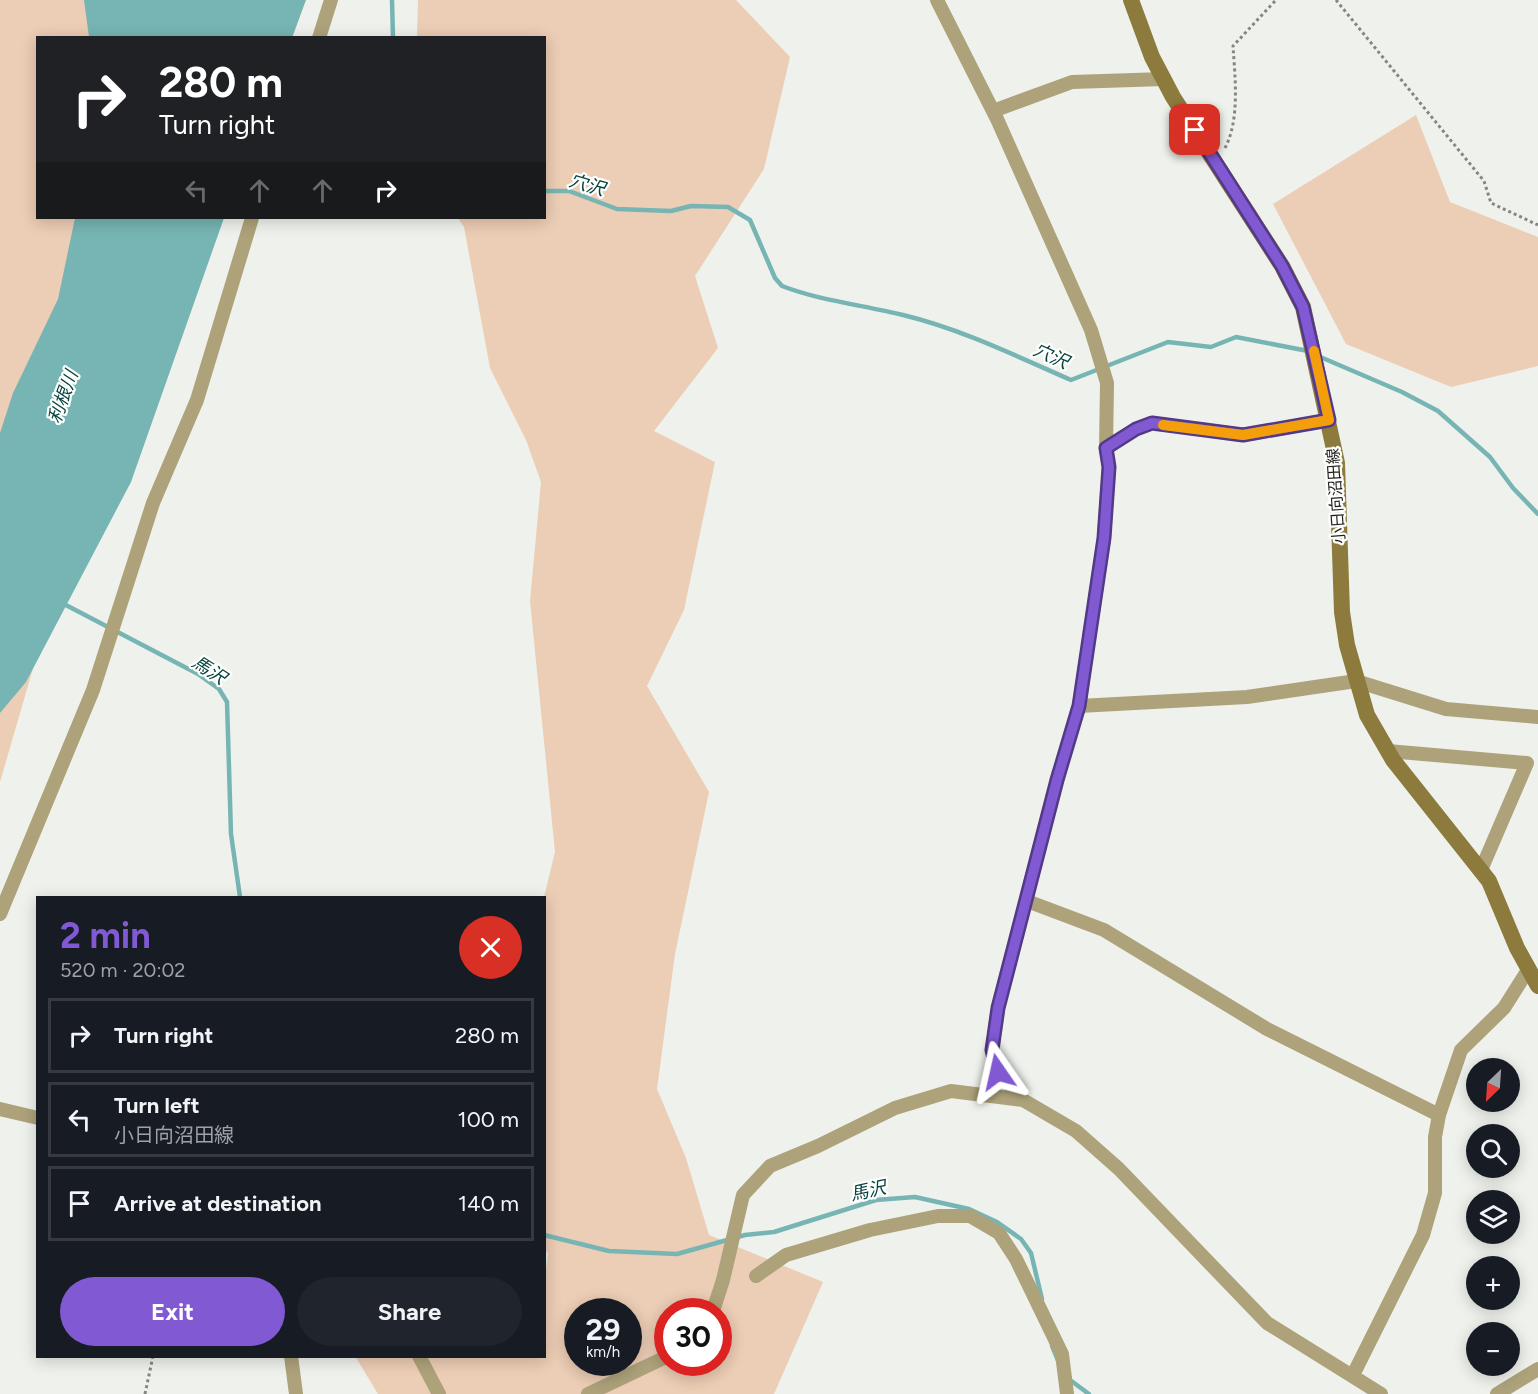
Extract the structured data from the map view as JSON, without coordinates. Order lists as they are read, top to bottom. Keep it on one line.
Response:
{"streets":{"main road":["小日向沼田線"]},"water":["穴沢","利根川","馬沢"],"north":"bottom left","page":{"turn":["280 m","Turn right"],"heading":["2 min","520 m · 20:02"],"list":[{"name":"Turn right","value":"280 m"},{"name":"Turn left","note":"小日向沼田線","value":"100 m"},{"name":"Arrive at destination","value":"140 m"}],"map_buttons":["+","−"],"buttons":["Exit","Share"],"speed":"29 km/h","limit":"30"}}
